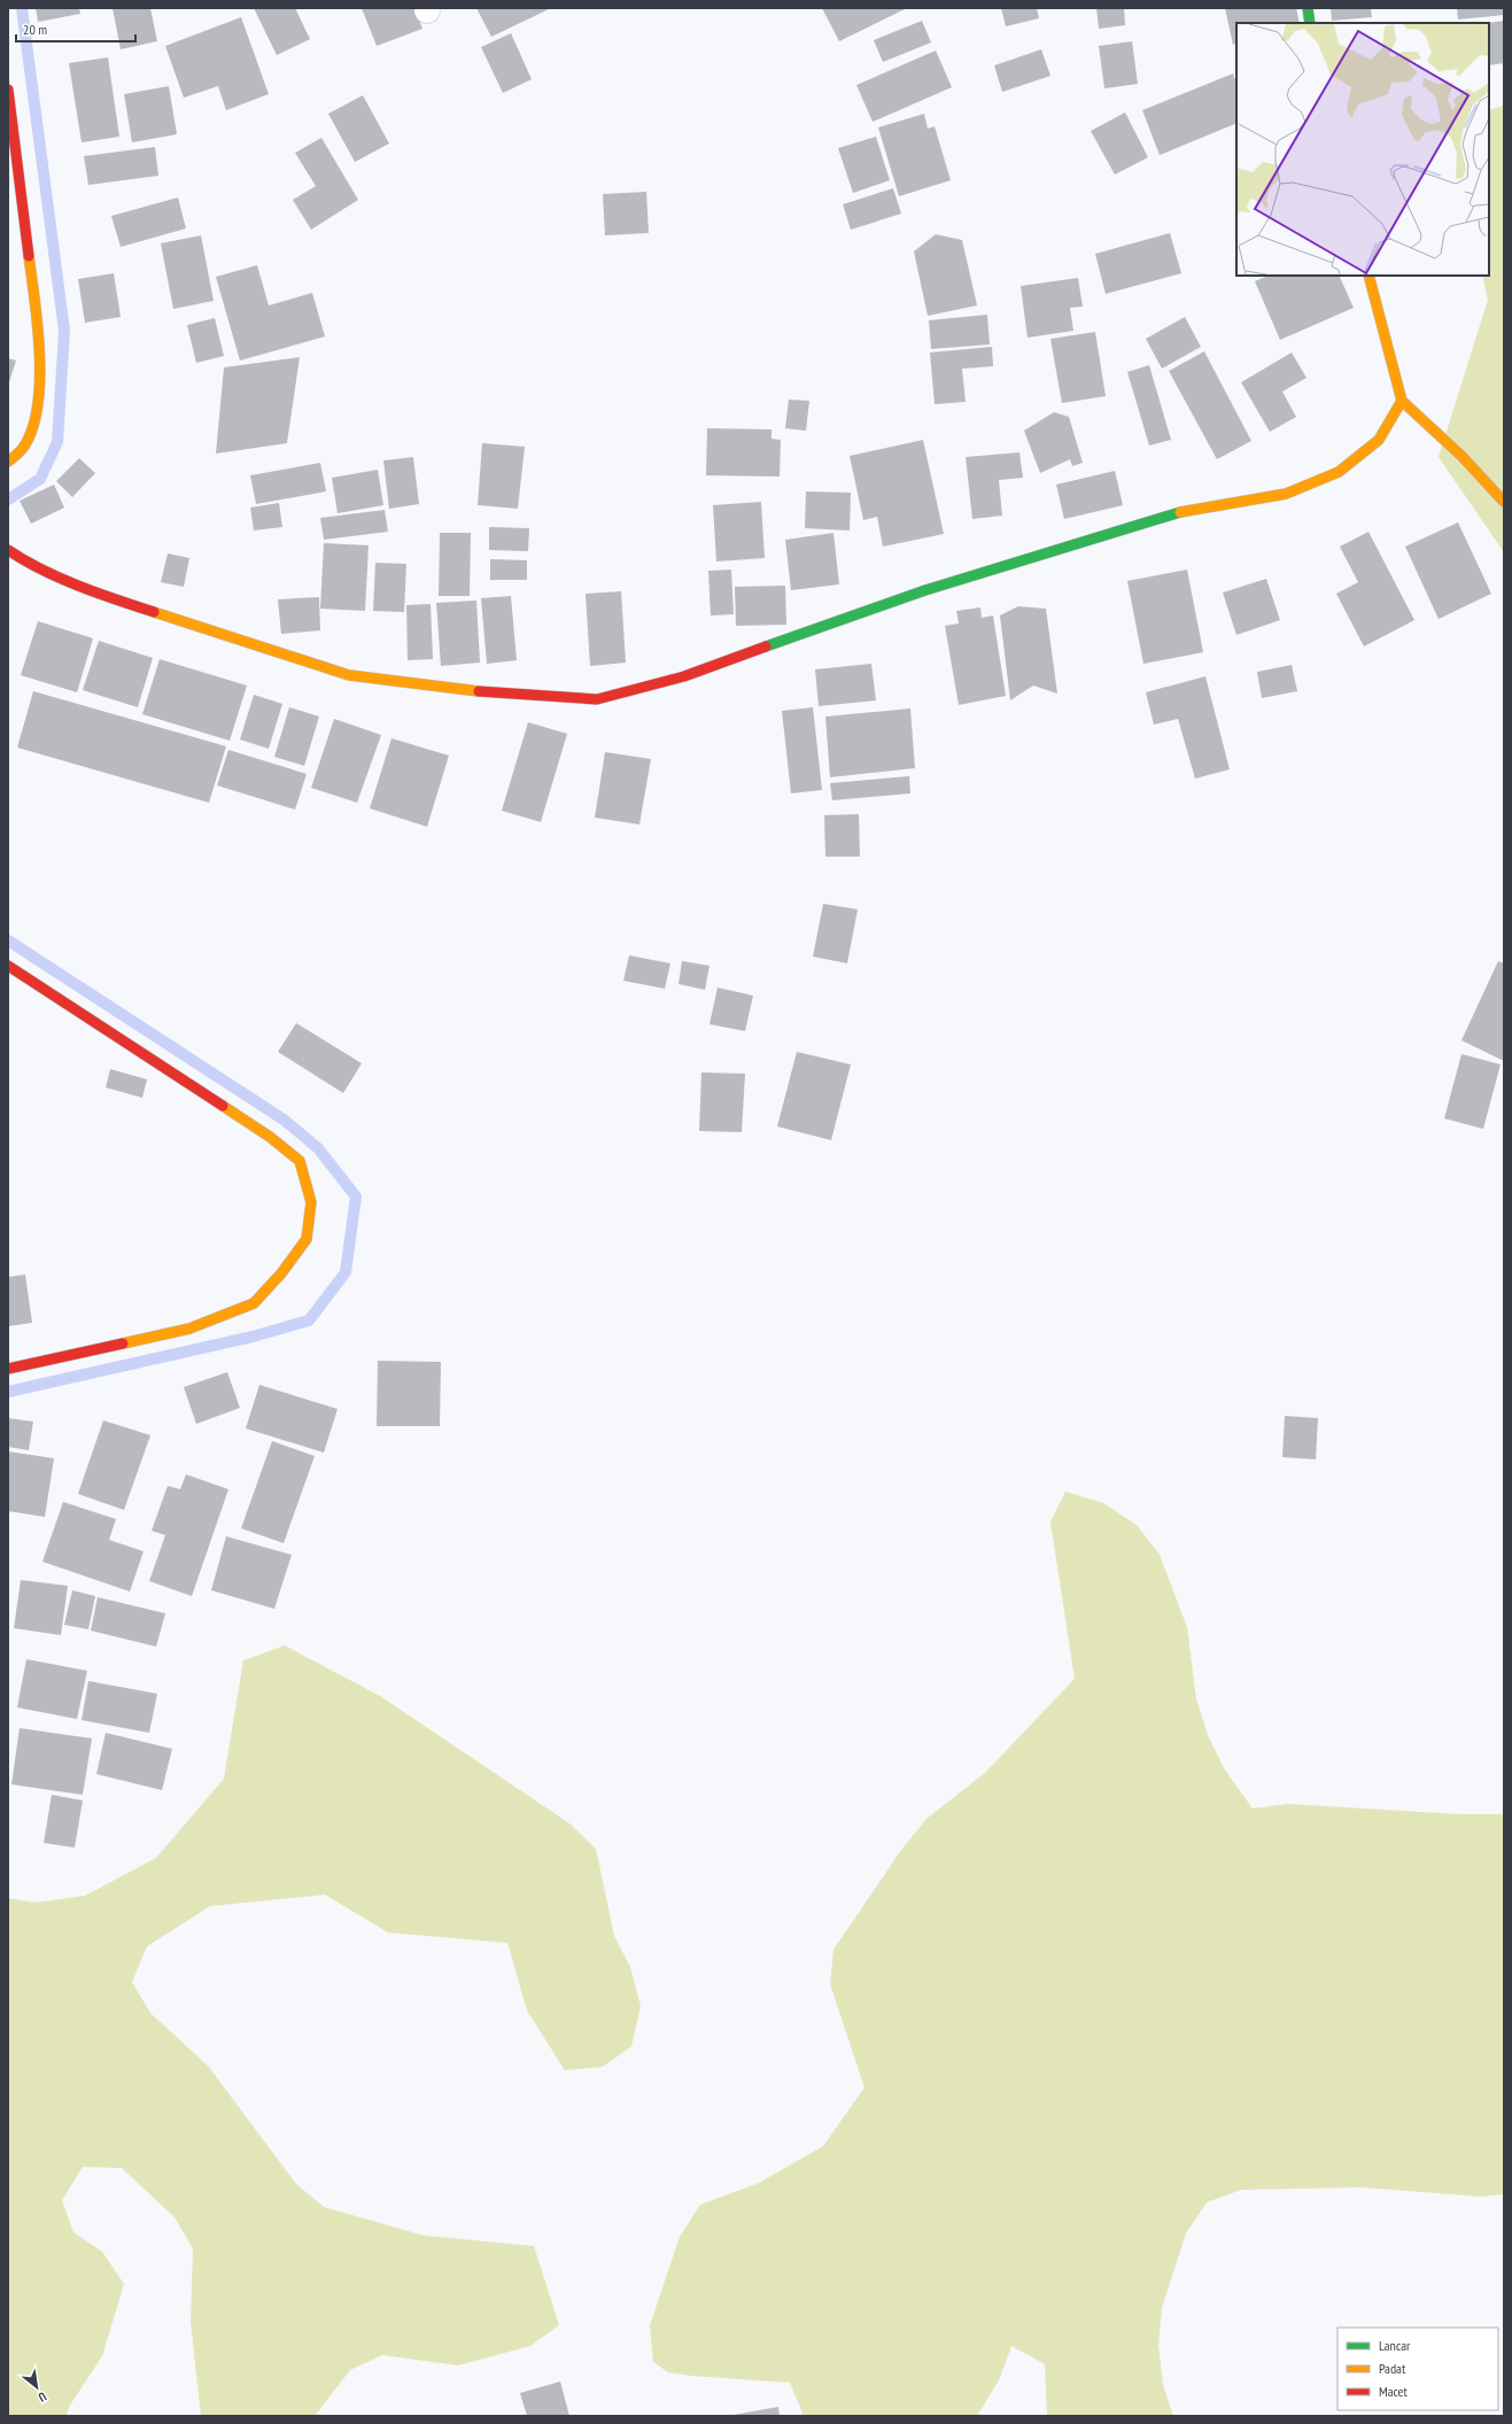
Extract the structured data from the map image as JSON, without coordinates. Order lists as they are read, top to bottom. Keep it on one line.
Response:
{"legend":["Lancar","Padat","Macet"],"scale_bar":"20 m","north":"bottom right"}
